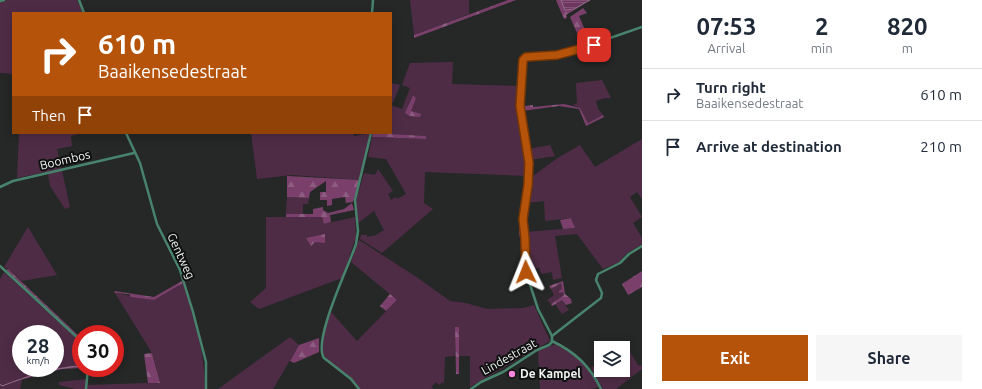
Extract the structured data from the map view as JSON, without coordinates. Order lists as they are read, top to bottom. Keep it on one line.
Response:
{"streets":{"street":["Boombos","Gentweg","Lindestraat"]},"crossings":[["Boombos","Gentweg"]],"places":["De Kampel"],"page":{"eta":["07:53","Arrival","2","min","820","m"],"turn":["610 m","Baaikensedestraat"],"list":[{"name":"Turn right","note":"Baaikensedestraat","value":"610 m"},{"name":"Arrive at destination","value":"210 m"}],"then":"Then","speed":"28 km/h","limit":"30","buttons":["Exit","Share"]}}
